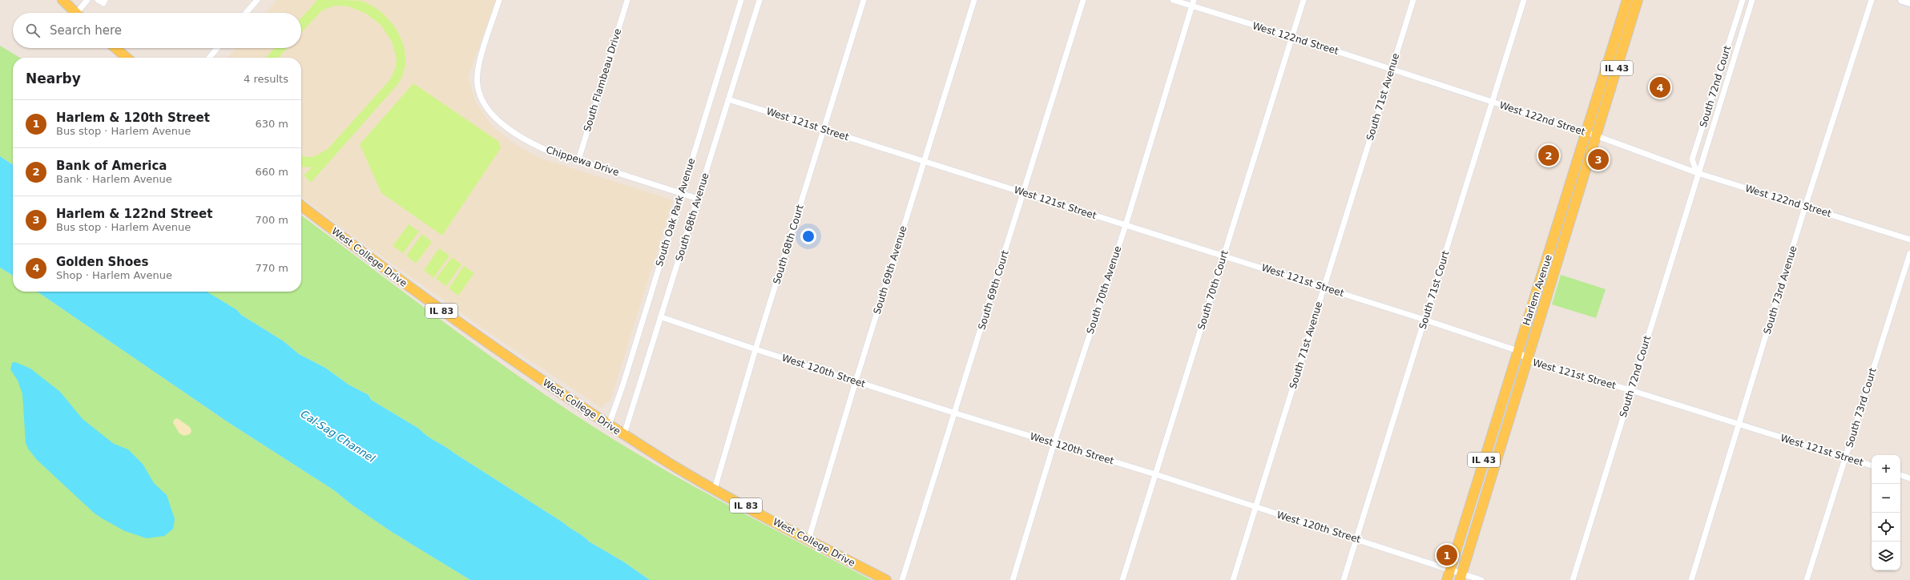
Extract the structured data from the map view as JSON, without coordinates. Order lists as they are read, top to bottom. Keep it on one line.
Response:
{"streets":{"main road":["IL 43","West College Drive","Harlem Avenue","IL 83"],"street":["West 122nd Street","South Flambeau Drive","South 72nd Court","South 71st Avenue","West 121st Street","Chippewa Drive","South Oak Park Avenue","South 68th Avenue","South 68th Court","South 69th Avenue","South 69th Court","South 70th Avenue","South 70th Court","South 71st Court","South 73rd Avenue","West 120th Street","South 73rd Court"]},"crossings":[["West 122nd Street","South 72nd Court"],["West 122nd Street","South 71st Avenue"],["West 122nd Street","South 70th Avenue"],["West 122nd Street","South 70th Court"],["West 122nd Street","South 71st Court"],["West 122nd Street","Harlem Avenue"],["West 122nd Street","South 73rd Avenue"],["South Flambeau Drive","Chippewa Drive"],["South 72nd Court","West 121st Street"],["South 71st Avenue","West 121st Street"],["South 71st Avenue","West 120th Street"],["West 121st Street","South 68th Avenue"],["West 121st Street","South 68th Court"],["West 121st Street","South 69th Avenue"],["West 121st Street","South 69th Court"],["West 121st Street","South 70th Avenue"],["West 121st Street","South 70th Court"],["West 121st Street","South 71st Court"],["West 121st Street","Harlem Avenue"],["West 121st Street","South 73rd Avenue"],["West 121st Street","South 73rd Court"],["Chippewa Drive","South Oak Park Avenue"],["Chippewa Drive","South 68th Avenue"],["South Oak Park Avenue","West College Drive"],["South 68th Avenue","West College Drive"],["South 68th Avenue","West 120th Street"],["South 68th Court","West College Drive"],["South 68th Court","West 120th Street"],["West College Drive","South 69th Avenue"],["South 69th Avenue","West 120th Street"],["South 69th Court","West 120th Street"],["South 70th Avenue","West 120th Street"],["South 70th Court","West 120th Street"],["South 71st Court","West 120th Street"],["Harlem Avenue","West 120th Street"]],"water":["Cal-Sag Channel"],"page":{"search":"Search here","heading":["Nearby","4 results"],"pins":["4","2","3","1"],"list":[{"mark":"1","name":"Harlem & 120th Street","note":"Bus stop · Harlem Avenue","value":"630 m"},{"mark":"2","name":"Bank of America","note":"Bank · Harlem Avenue","value":"660 m"},{"mark":"3","name":"Harlem & 122nd Street","note":"Bus stop · Harlem Avenue","value":"700 m"},{"mark":"4","name":"Golden Shoes","note":"Shop · Harlem Avenue","value":"770 m"}],"map_buttons":["+","−"]}}
